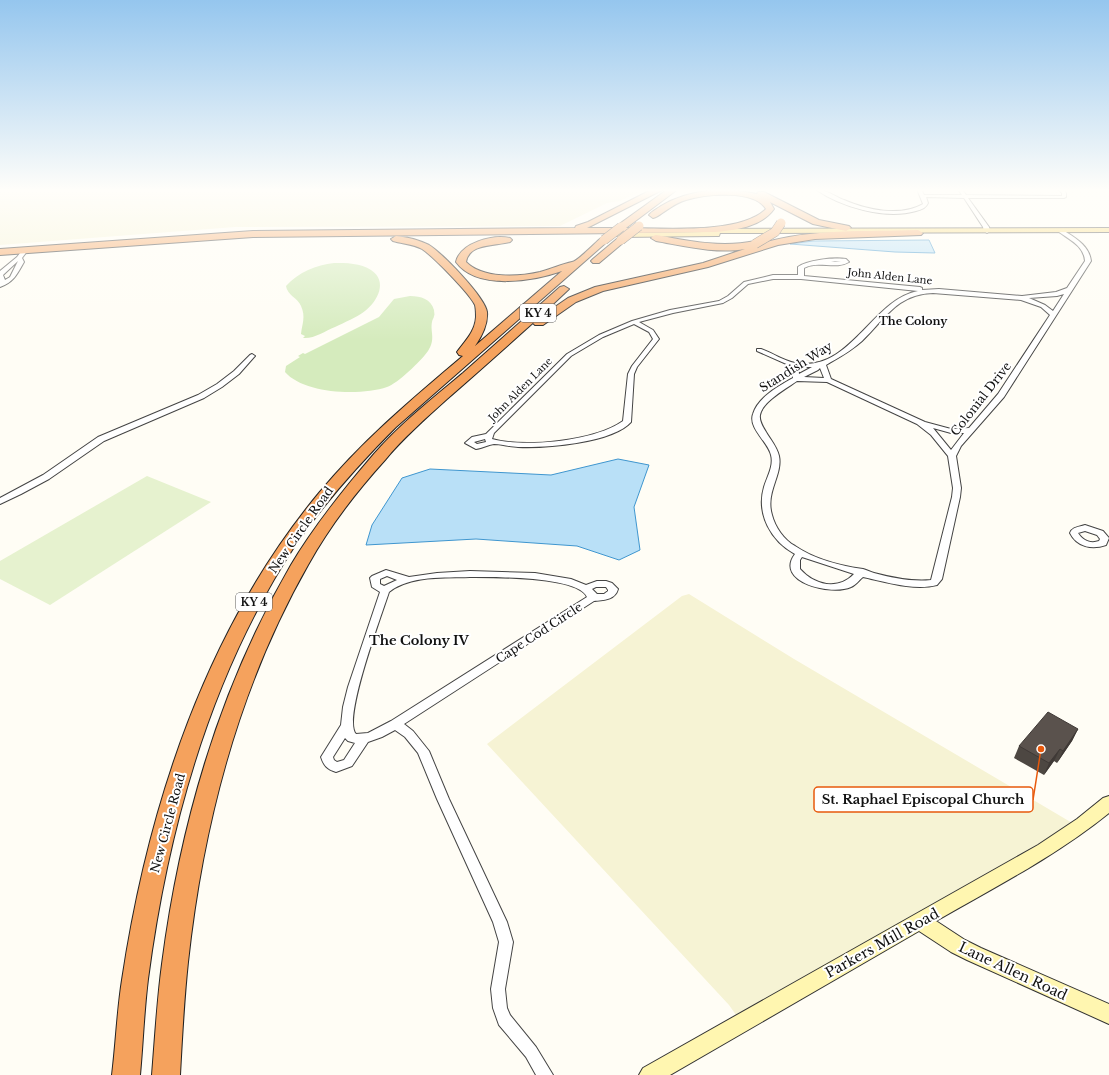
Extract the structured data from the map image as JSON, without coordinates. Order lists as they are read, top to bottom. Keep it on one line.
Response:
{"streets":{"highway":["KY 4","New Circle Road"],"main road":["Parkers Mill Road","Lane Allen Road"],"street":["John Alden Lane","Standish Way","Colonial Drive","Cape Cod Circle"]},"crossings":[["John Alden Lane","Standish Way"],["John Alden Lane","Colonial Drive"],["Standish Way","Colonial Drive"],["Parkers Mill Road","Lane Allen Road"]],"districts":["The Colony","The Colony IV"],"places":["St. Raphael Episcopal Church"]}
